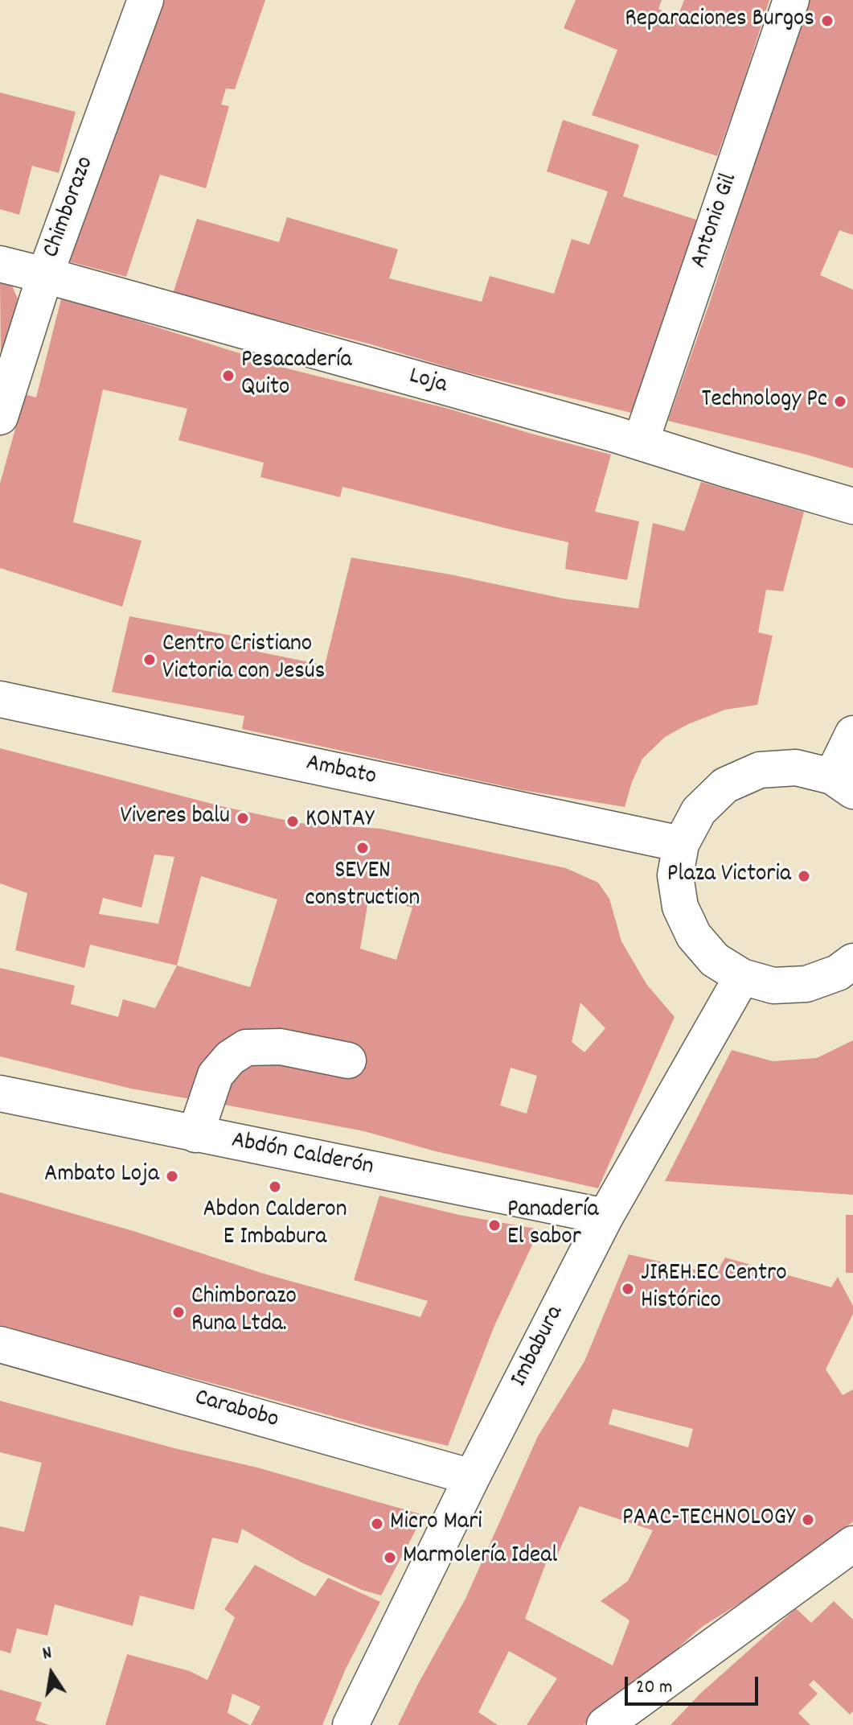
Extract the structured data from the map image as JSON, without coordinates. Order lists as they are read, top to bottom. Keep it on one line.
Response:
{"streets":{"street":["Chimborazo","Antonio Gil","Loja","Ambato","Abdón Calderón","Imbabura","Carabobo"]},"crossings":[["Chimborazo","Loja"],["Antonio Gil","Loja"],["Abdón Calderón","Imbabura"],["Imbabura","Carabobo"]],"places":["Reparaciones Burgos","Pesacadería Quito","Technology Pc","Centro Cristiano Victoria con Jesús","Viveres balu","KONTAY","SEVEN construction","Plaza Victoria","Ambato Loja","Abdon Calderon E Imbabura","Panadería El sabor","JIREH.EC Centro Histórico","Chimborazo Runa Ltda.","PAAC-TECHNOLOGY","Micro Mari","Marmolería Ideal"],"scale_bar":"20 m","north":"top"}
